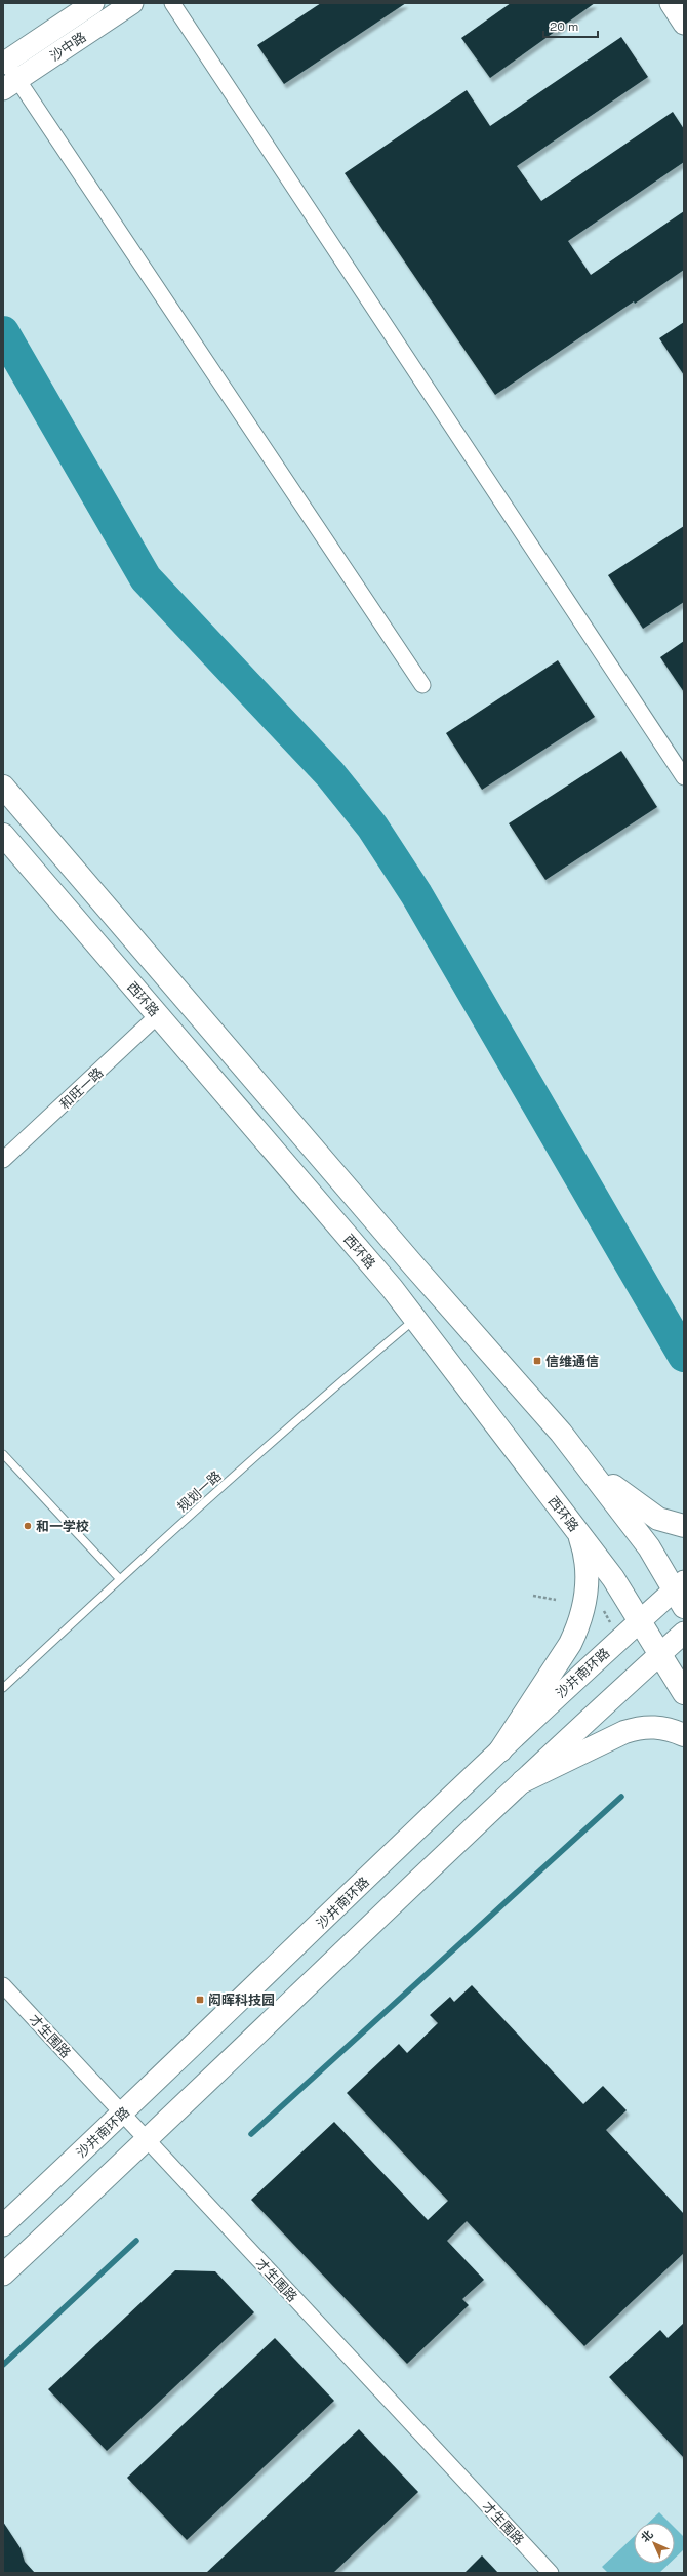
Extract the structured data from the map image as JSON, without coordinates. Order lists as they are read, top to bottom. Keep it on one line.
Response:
{"streets":{"main road":["沙中路","西环路","沙井南环路"],"street":["和旺一路","才生围路"],"lane":["规划一路"]},"crossings":[["西环路","和旺一路"],["西环路","规划一路"],["西环路","沙井南环路"],["沙井南环路","才生围路"]],"places":{"transit":["信维通信","闳晖科技园"],"other":["和一学校"]},"scale_bar":"20 m","north":"top left"}
